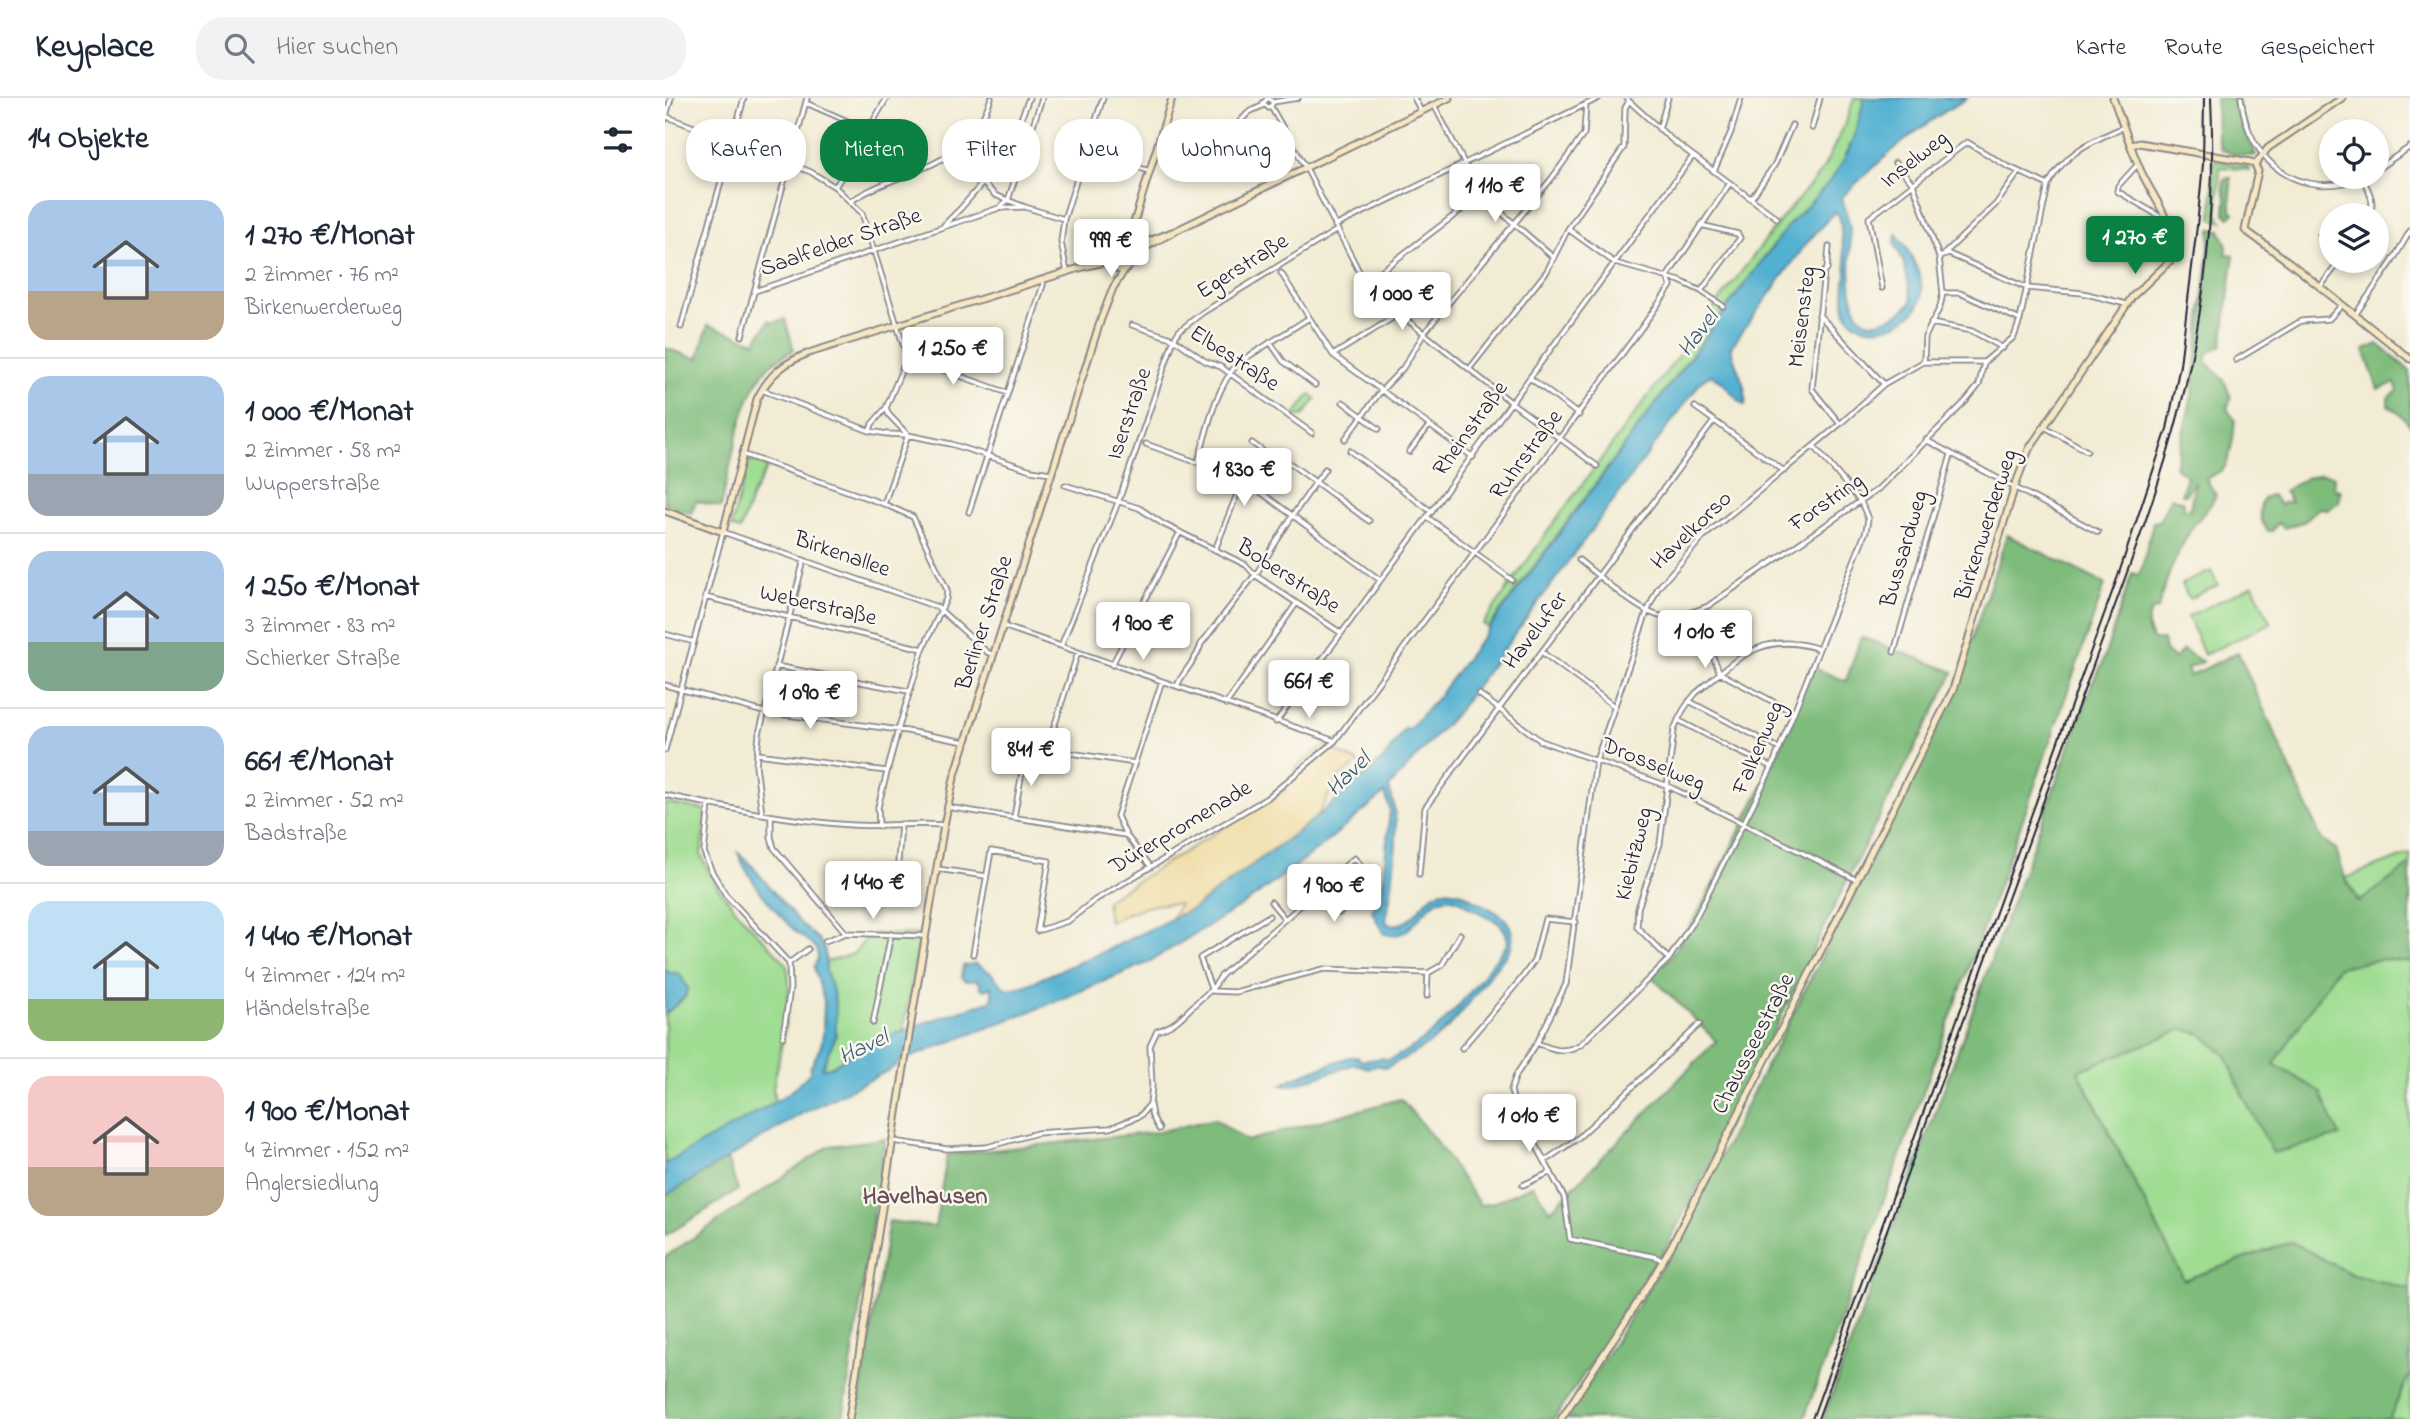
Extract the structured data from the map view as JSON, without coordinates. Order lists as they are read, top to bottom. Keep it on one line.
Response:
{"streets":{"street":["Inselweg","Saalfelder Straße","Egerstraße","Meisensteg","Elbestraße","Iserstraße","Rheinstraße","Ruhrstraße","Forstring","Birkenwerderweg","Havelkorso","Bussardweg","Birkenallee","Boberstraße","Weberstraße","Berliner Straße","Havelufer","Falkenweg","Drosselweg","Dürerpromenade","Kiebitzweg","Chausseestraße"]},"crossings":[["Egerstraße","Elbestraße"],["Egerstraße","Iserstraße"],["Meisensteg","Havelkorso"],["Elbestraße","Iserstraße"],["Iserstraße","Boberstraße"],["Rheinstraße","Boberstraße"],["Ruhrstraße","Dürerpromenade"],["Forstring","Havelkorso"],["Forstring","Falkenweg"],["Birkenwerderweg","Chausseestraße"],["Havelkorso","Falkenweg"],["Havelkorso","Drosselweg"],["Havelkorso","Chausseestraße"],["Birkenallee","Berliner Straße"],["Havelufer","Drosselweg"],["Falkenweg","Drosselweg"],["Falkenweg","Kiebitzweg"],["Drosselweg","Kiebitzweg"],["Drosselweg","Chausseestraße"]],"districts":["Havelhausen"],"water":["Havel"],"page":{"header":"Keyplace","search":"Hier suchen","nav":["Karte","Route","Gespeichert"],"heading":"14 Objekte","chip":["Kaufen","Mieten","Filter","Neu","Wohnung"],"price":["1 110 €","1 270 €","999 €","1 000 €","1 250 €","1 830 €","1 900 €","1 010 €","661 €","1 090 €","841 €","1 440 €","1 900 €","1 010 €"],"list":[{"name":"1 270 €/Monat","note":"2 Zimmer · 76 m² · Birkenwerderweg"},{"name":"1 000 €/Monat","note":"2 Zimmer · 58 m² · Wupperstraße"},{"name":"1 250 €/Monat","note":"3 Zimmer · 83 m² · Schierker Straße"},{"name":"661 €/Monat","note":"2 Zimmer · 52 m² · Badstraße"},{"name":"1 440 €/Monat","note":"4 Zimmer · 124 m² · Händelstraße"},{"name":"1 900 €/Monat","note":"4 Zimmer · 152 m² · Anglersiedlung"}]}}
